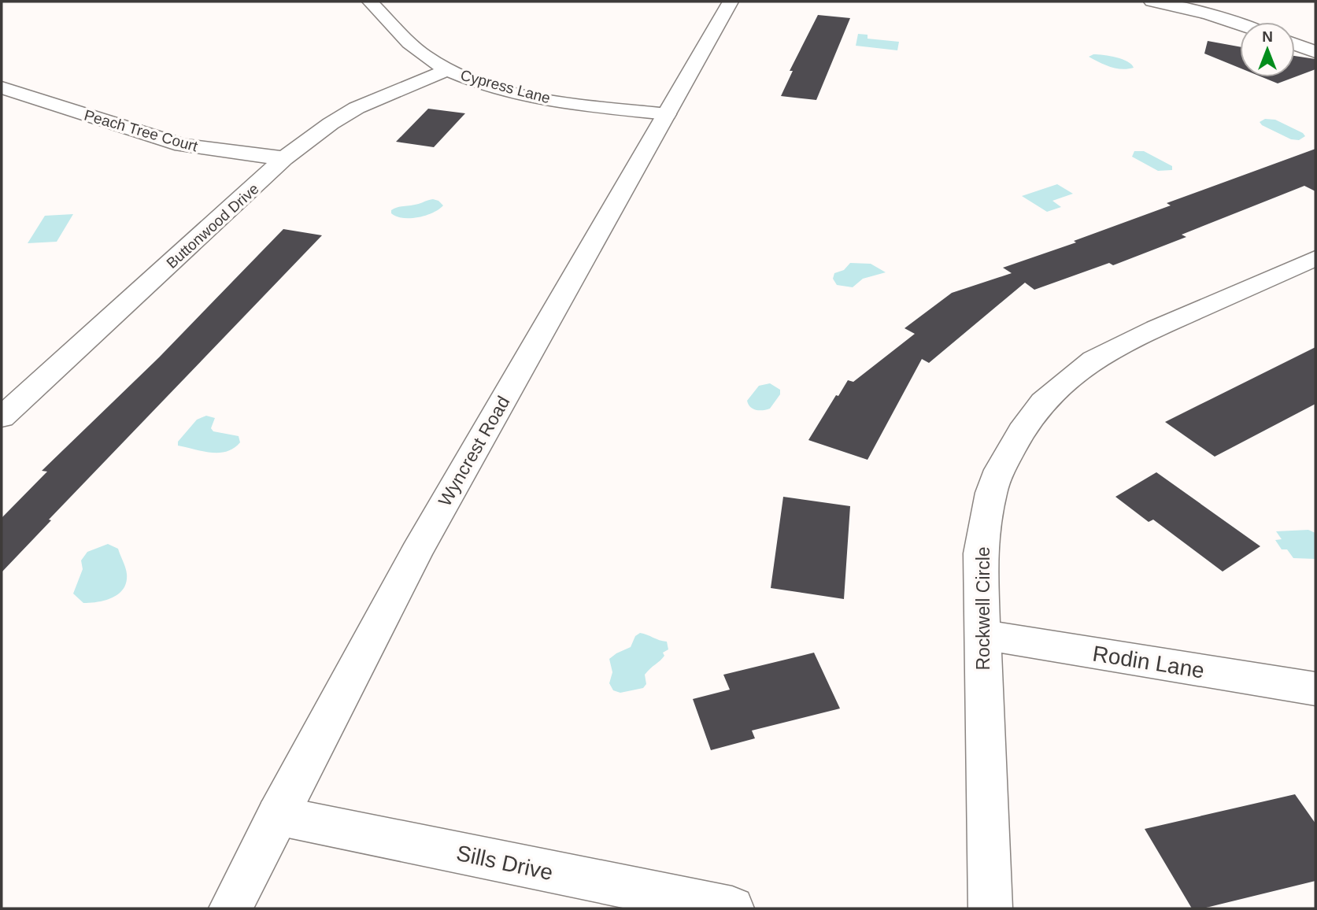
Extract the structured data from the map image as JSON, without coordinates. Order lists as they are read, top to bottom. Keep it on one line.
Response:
{"streets":{"street":["Cypress Lane","Peach Tree Court","Buttonwood Drive","Wyncrest Road","Rockwell Circle","Rodin Lane","Sills Drive"]},"crossings":[["Cypress Lane","Buttonwood Drive"],["Cypress Lane","Wyncrest Road"],["Peach Tree Court","Buttonwood Drive"],["Wyncrest Road","Sills Drive"],["Rockwell Circle","Rodin Lane"]],"north":"top"}
